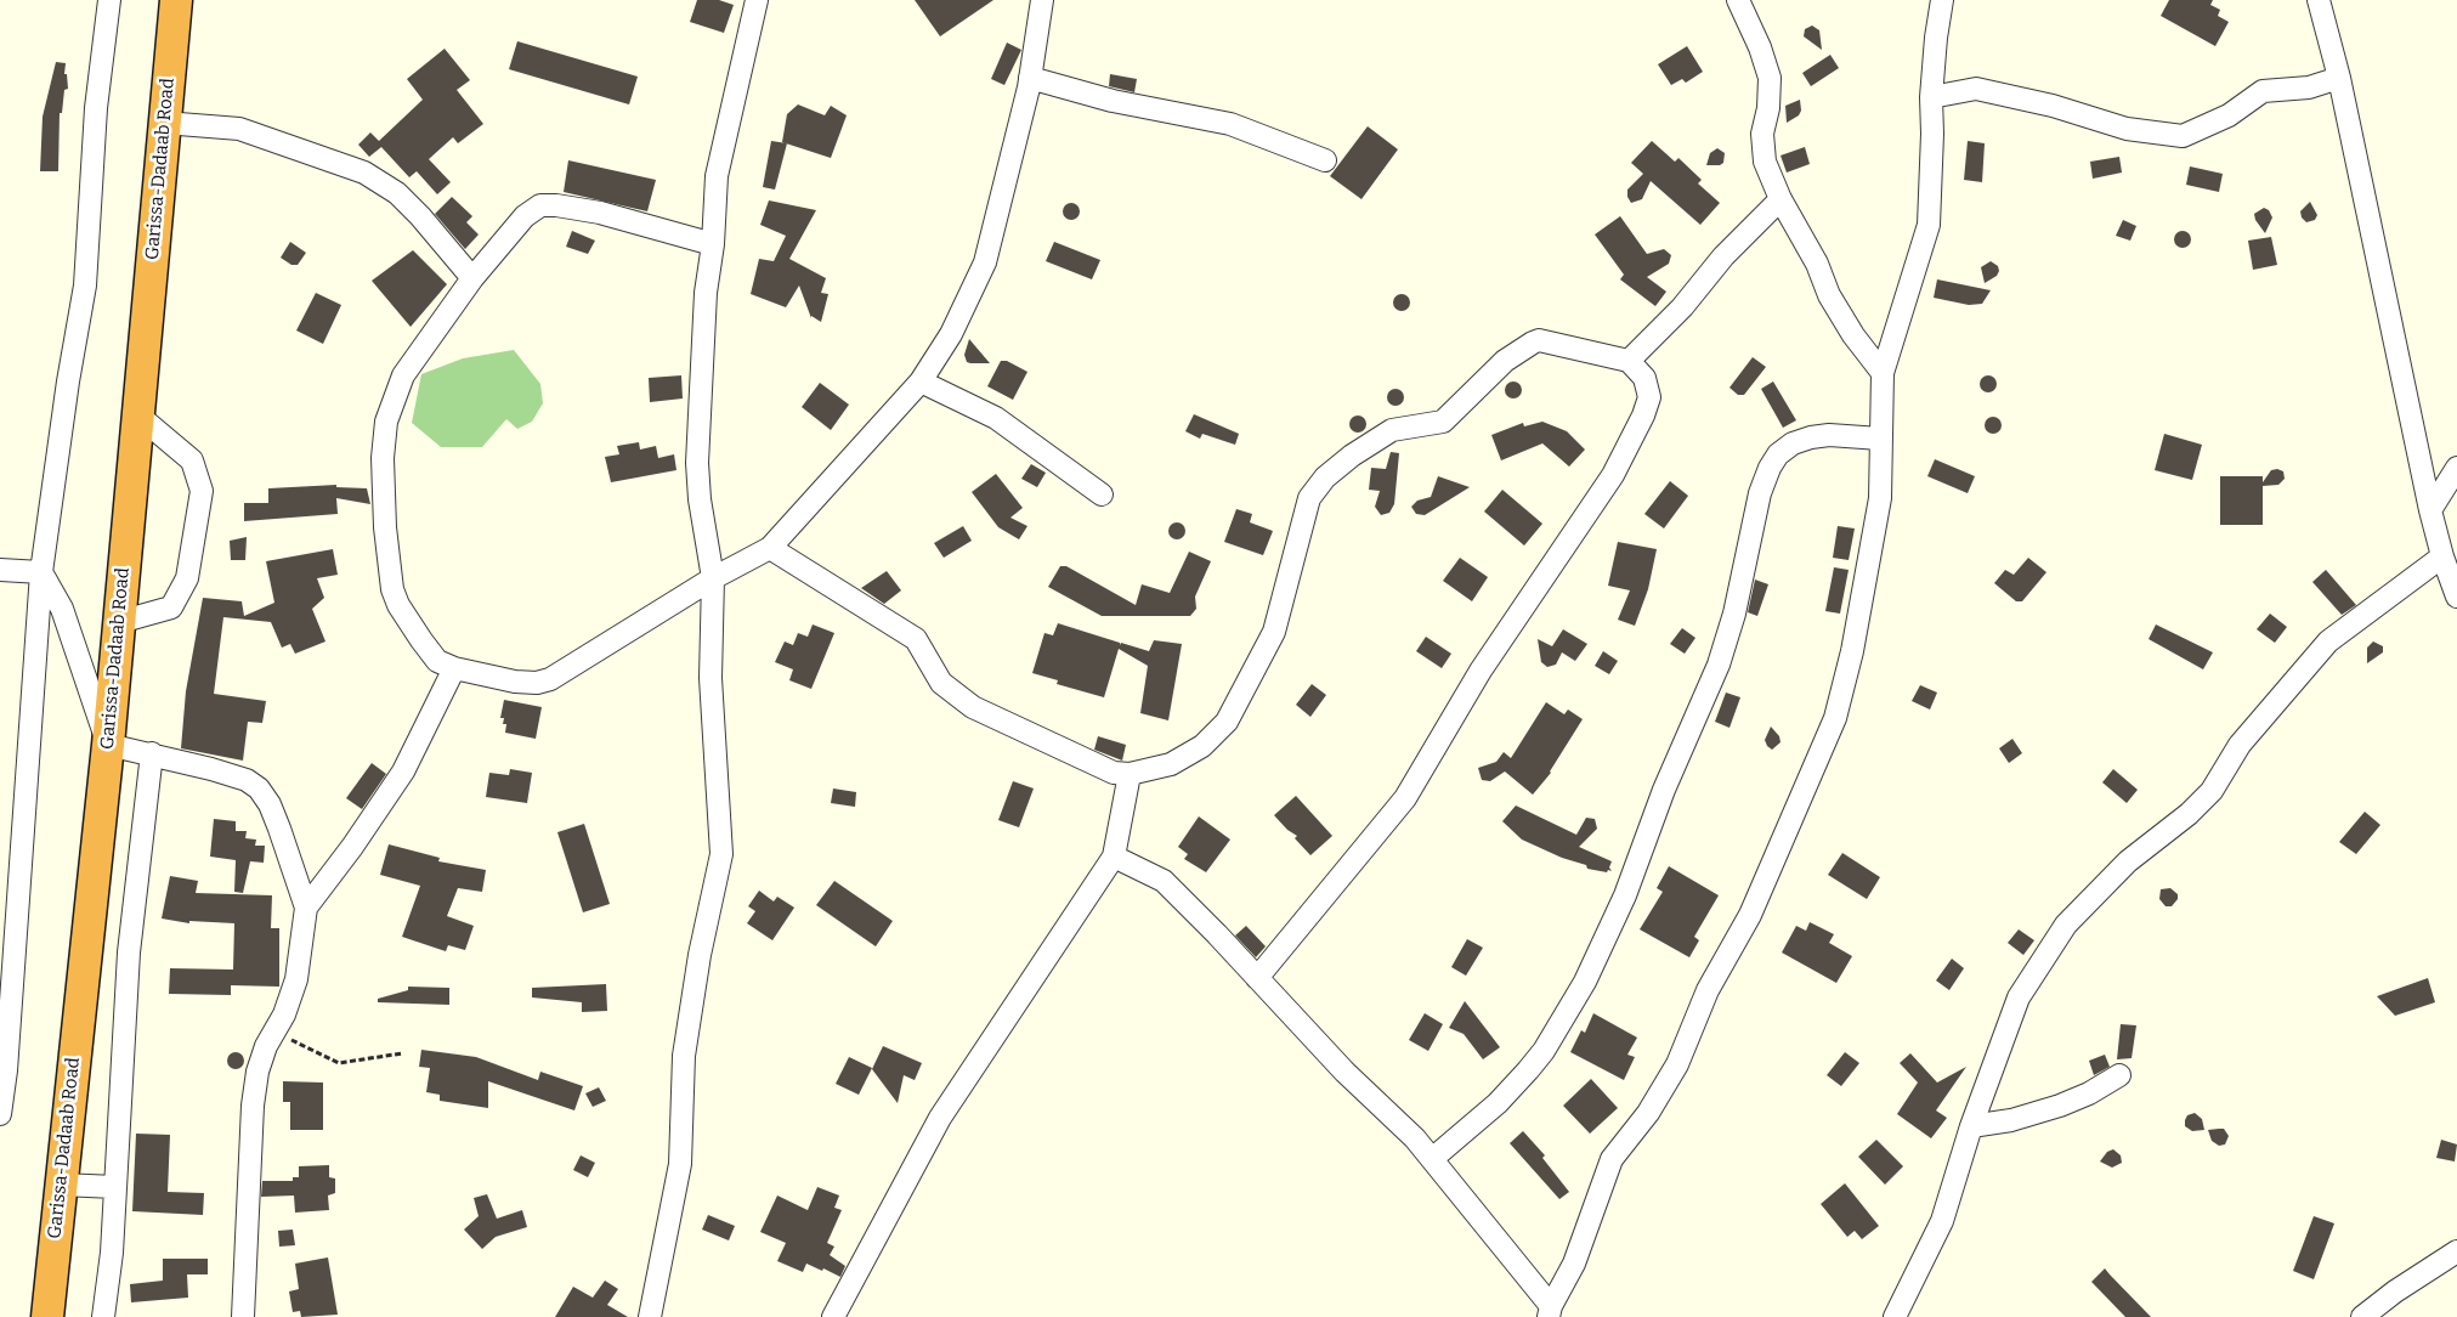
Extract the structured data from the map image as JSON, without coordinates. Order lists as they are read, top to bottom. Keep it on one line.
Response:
{"streets":{"highway":["Garissa-Dadaab Road"]}}
